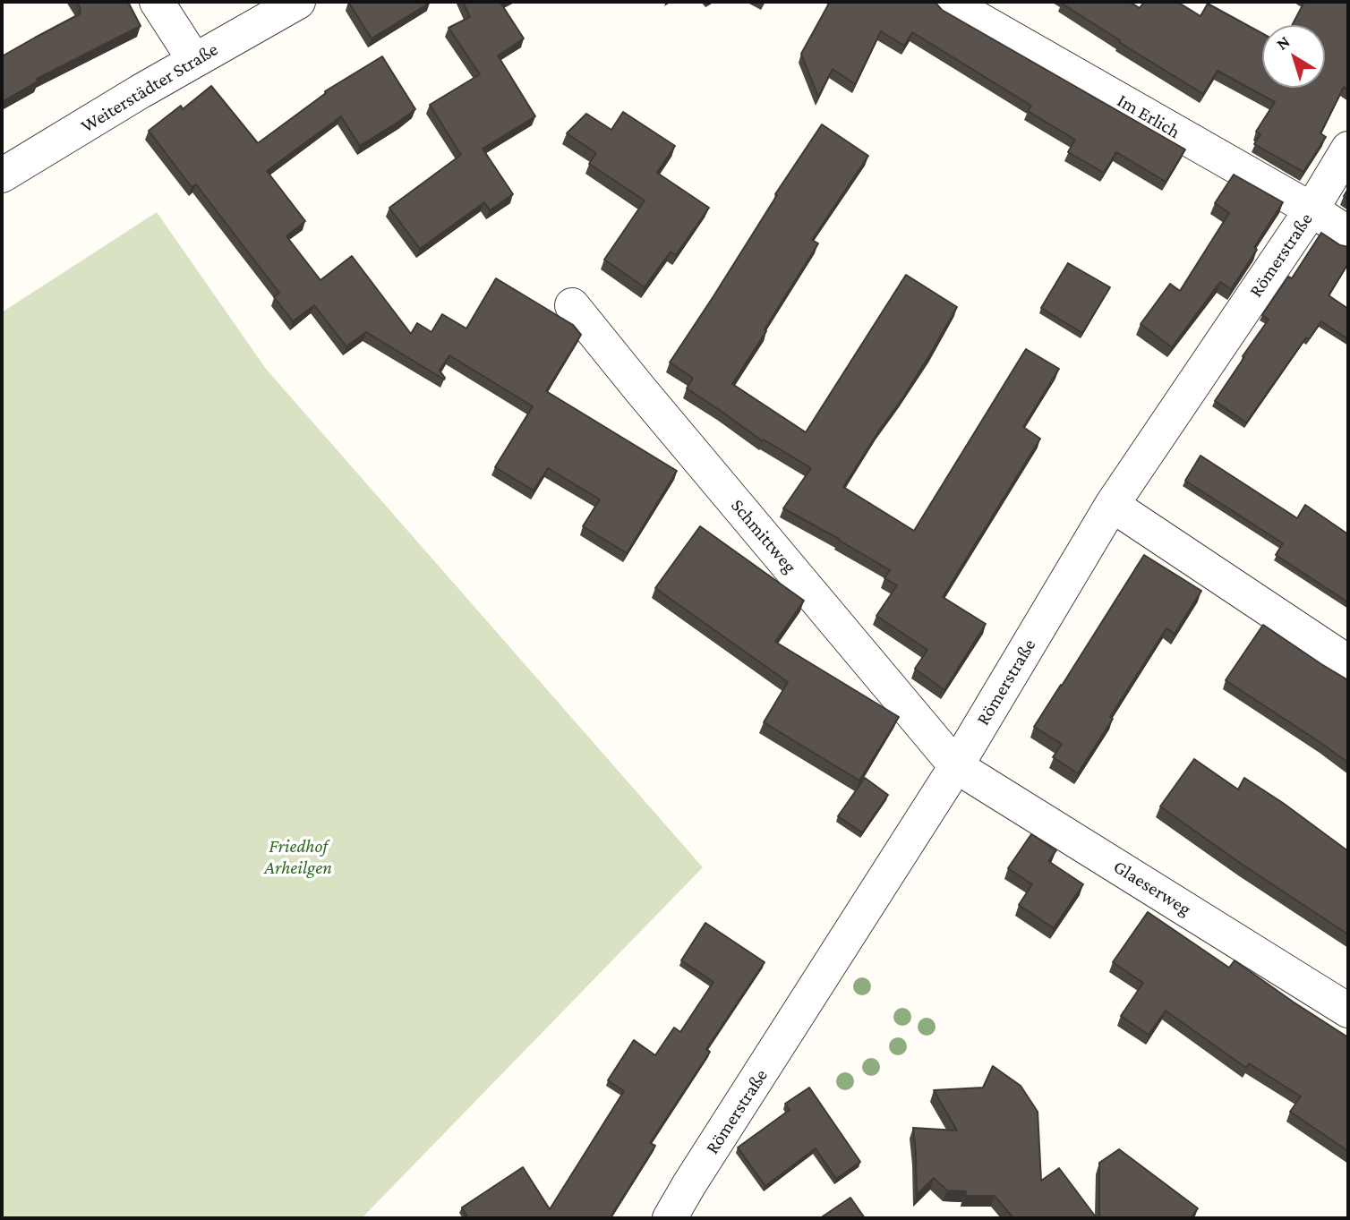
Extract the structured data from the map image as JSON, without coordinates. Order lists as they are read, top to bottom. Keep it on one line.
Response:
{"streets":{"street":["Weiterstädter Straße","Im Erlich","Römerstraße","Schmittweg","Glaeserweg"]},"crossings":[["Im Erlich","Römerstraße"],["Römerstraße","Schmittweg"],["Römerstraße","Glaeserweg"],["Schmittweg","Glaeserweg"]],"parks":["Friedhof Arheilgen"],"north":"top left"}
